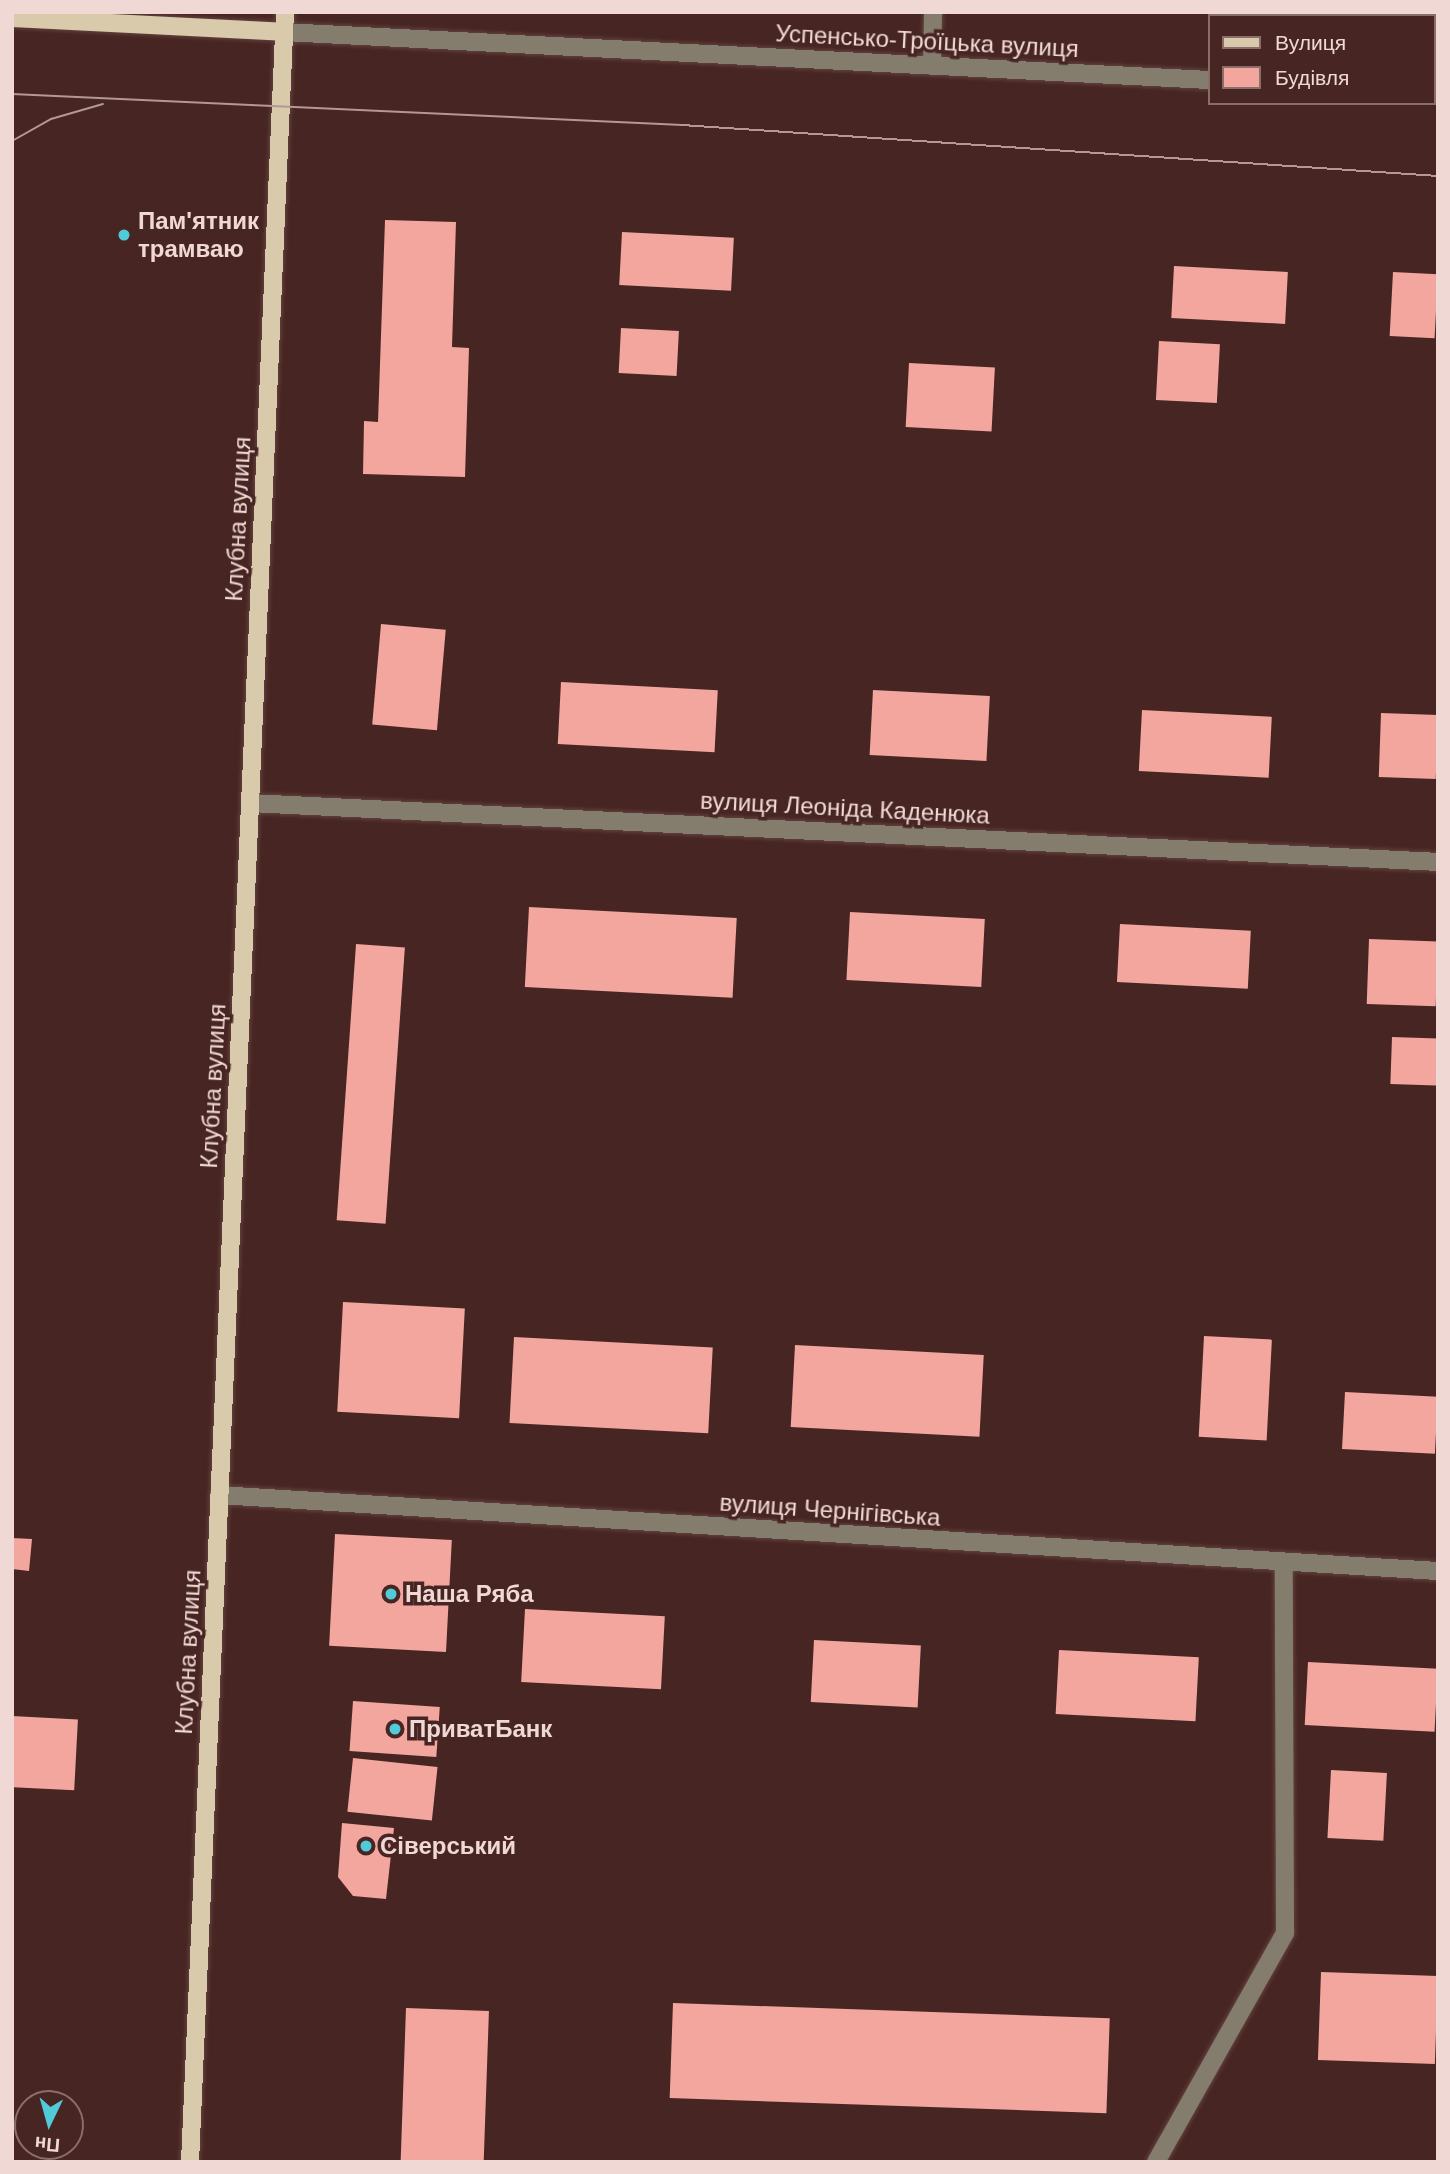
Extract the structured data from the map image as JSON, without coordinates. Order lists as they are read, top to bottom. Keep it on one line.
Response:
{"streets":{"main road":["Успенсько-Троїцька вулиця","Клубна вулиця"],"street":["вулиця Леоніда Каденюка","вулиця Чернігівська"]},"crossings":[["Успенсько-Троїцька вулиця","Клубна вулиця"],["Клубна вулиця","вулиця Леоніда Каденюка"],["Клубна вулиця","вулиця Чернігівська"]],"places":["Пам'ятник трамваю","Наша Ряба","ПриватБанк","Сіверський"],"legend":["Вулиця","Будівля"],"north":"bottom"}
